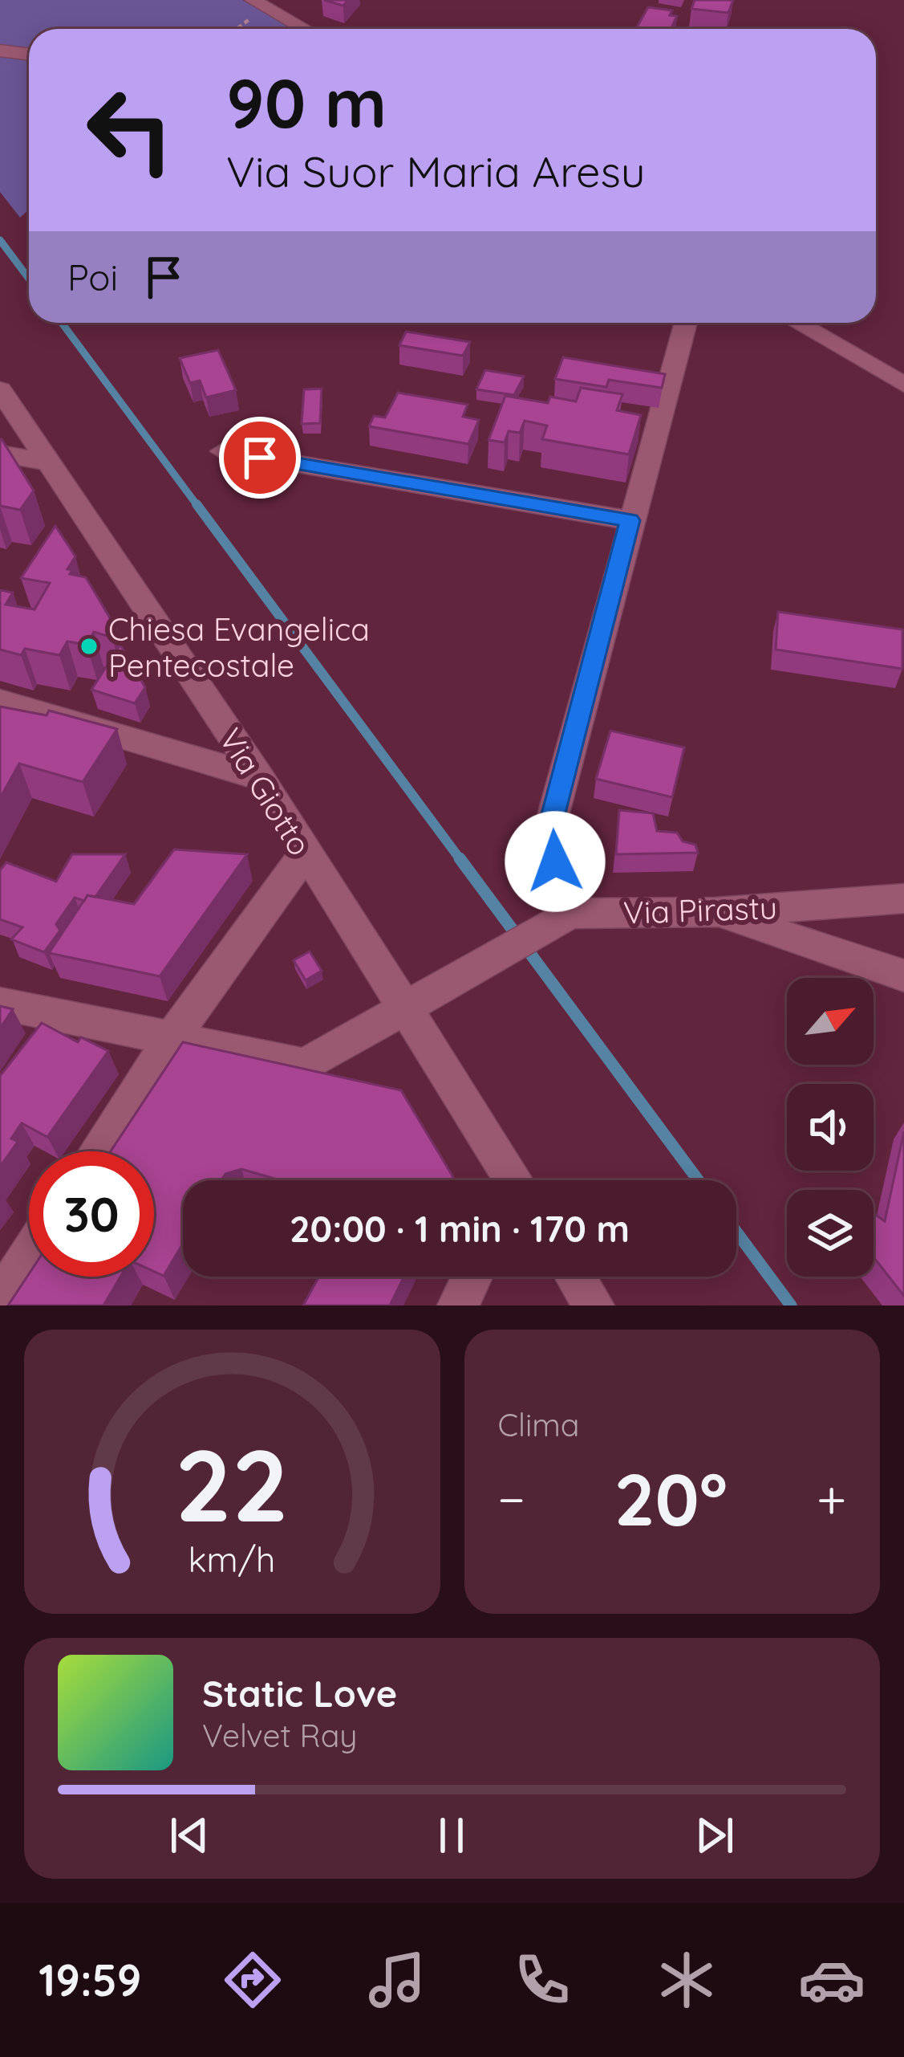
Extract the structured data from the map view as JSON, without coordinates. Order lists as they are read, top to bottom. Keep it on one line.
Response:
{"streets":{"street":["Via Giotto","Via Pirastu"]},"crossings":[["Via Giotto","Via Pirastu"]],"places":["Chiesa Evangelica Pentecostale"],"north":"top right","page":{"turn":["90 m","Via Suor Maria Aresu"],"then":"Poi","limit":"30","trip":"20:00 · 1 min · 170 m","tile":"Clima","heat":["−","20°","+"],"song":["Static Love","Velvet Ray"],"tabs":"19:59","gauge":["22","km/h"]}}
